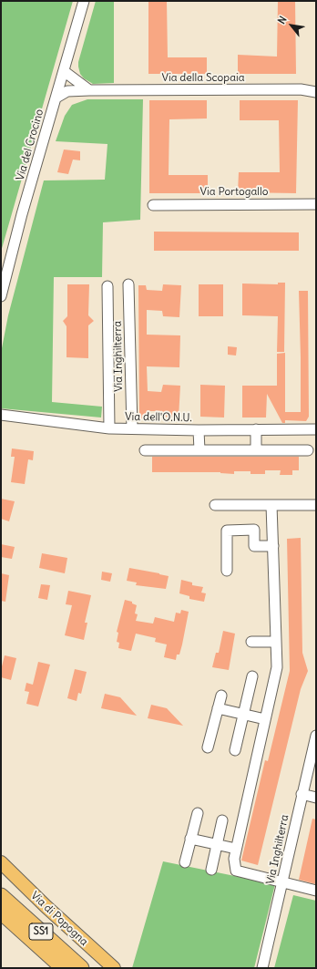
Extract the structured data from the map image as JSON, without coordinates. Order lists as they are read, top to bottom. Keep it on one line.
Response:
{"streets":{"highway":["SS1"],"main road":["Via di Popogna"],"street":["Via della Scopaia","Via del Crocino","Via Portogallo","Via Inghilterra","Via dell'O.N.U."]},"crossings":[["Via della Scopaia","Via del Crocino"],["Via Inghilterra","Via dell'O.N.U."]],"north":"top left"}
